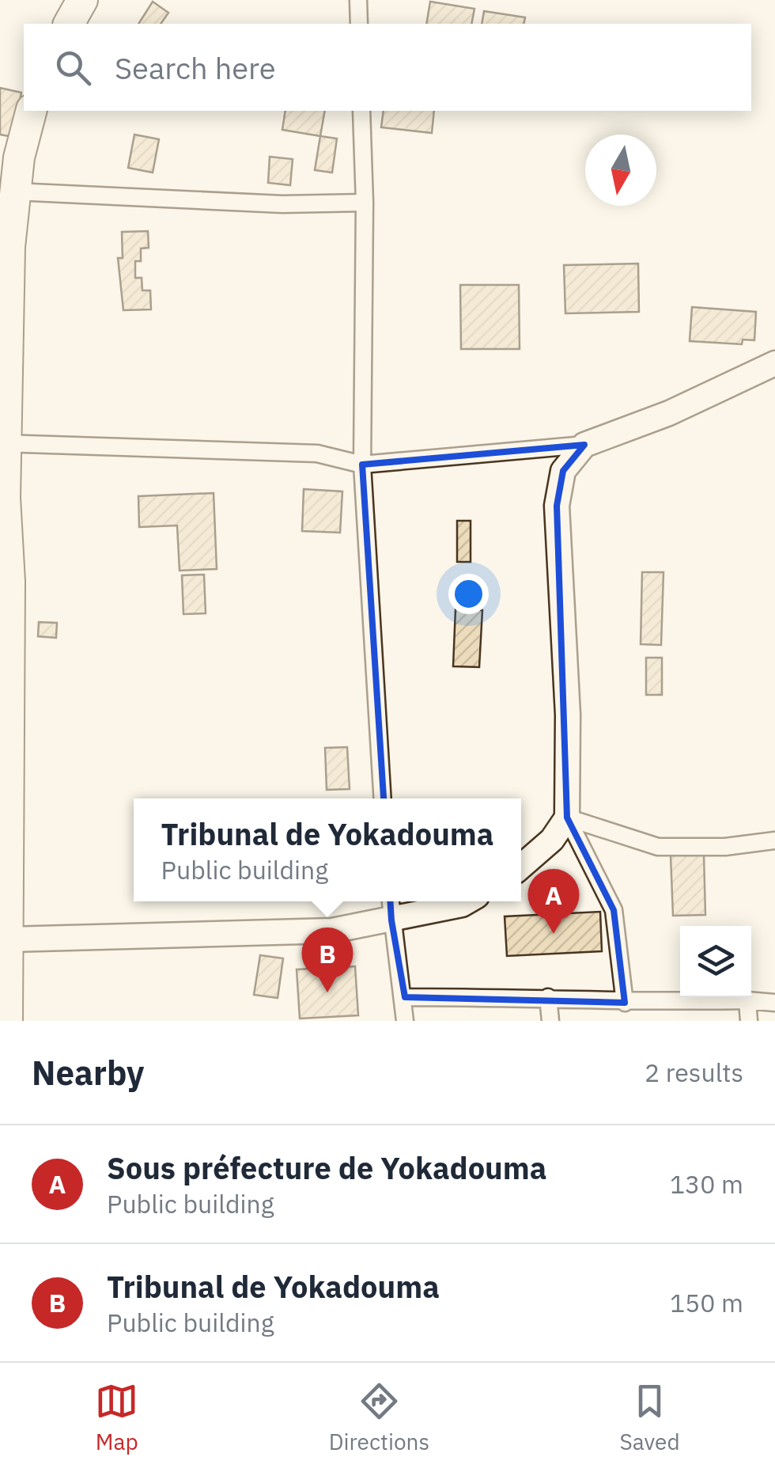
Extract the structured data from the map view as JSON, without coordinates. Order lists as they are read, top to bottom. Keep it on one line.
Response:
{"north":"bottom","page":{"search":"Search here","popup":["Tribunal de Yokadouma","Public building"],"pins":["A","B"],"heading":["Nearby","2 results"],"list":[{"mark":"A","name":"Sous préfecture de Yokadouma","note":"Public building","value":"130 m"},{"mark":"B","name":"Tribunal de Yokadouma","note":"Public building","value":"150 m"}],"nav":["Map","Directions","Saved"]}}
